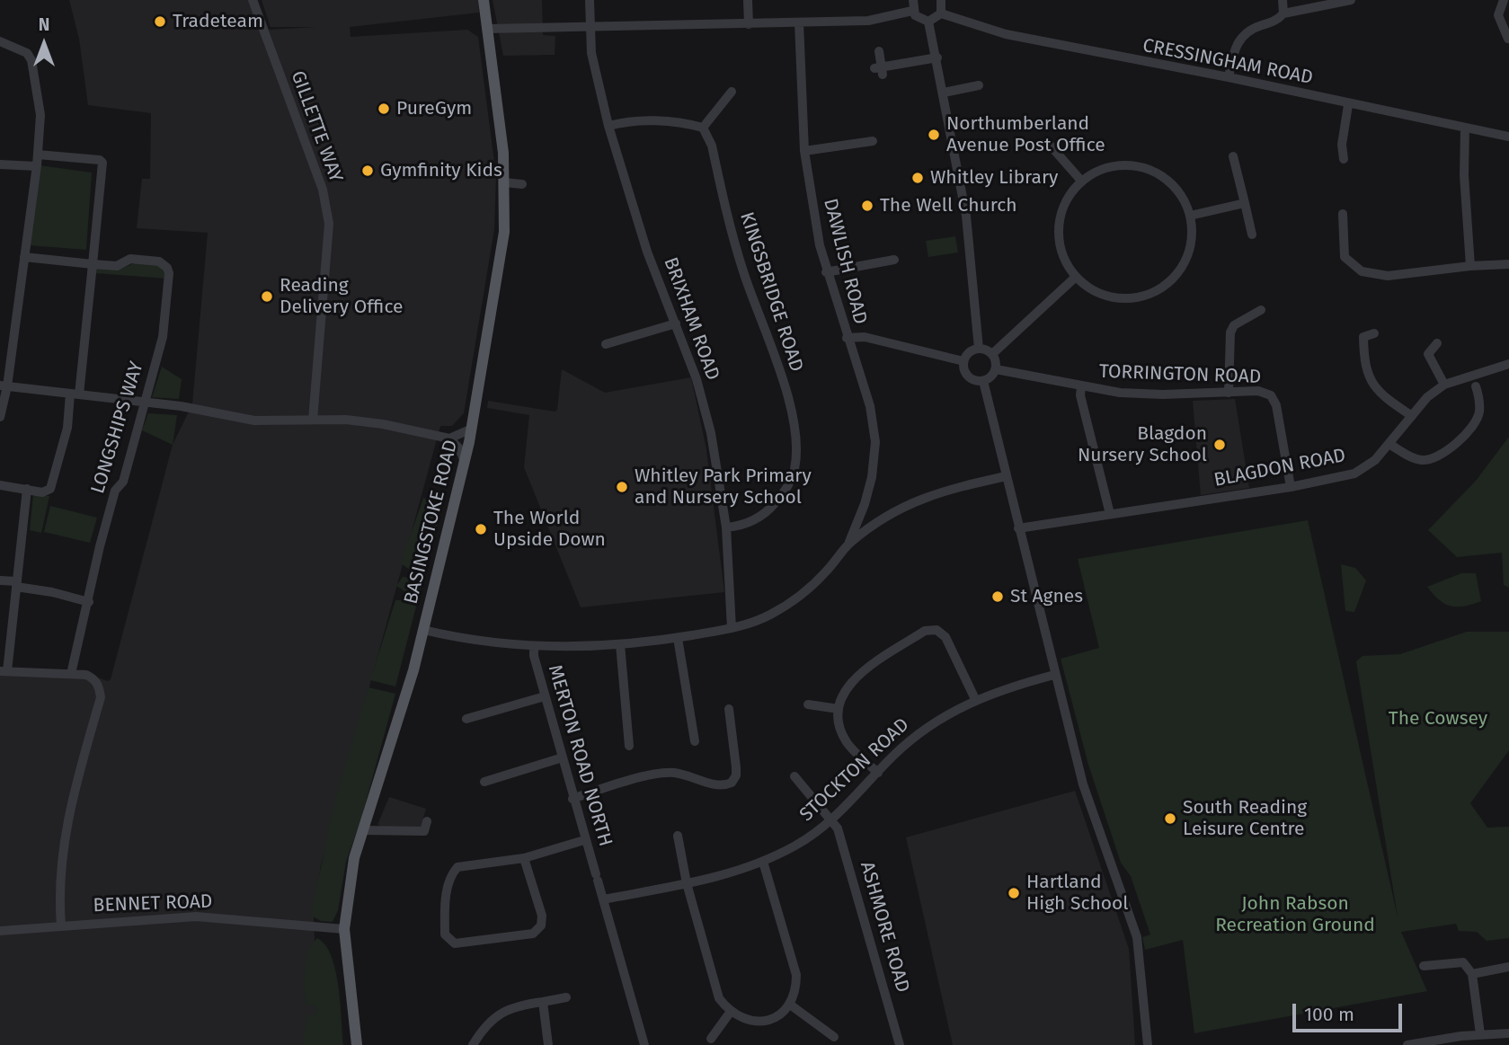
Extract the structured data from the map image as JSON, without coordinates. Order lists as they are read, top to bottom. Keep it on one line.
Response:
{"streets":{"main road":["BASINGSTOKE ROAD"],"street":["CRESSINGHAM ROAD","GILLETTE WAY","DAWLISH ROAD","KINGSBRIDGE ROAD","BRIXHAM ROAD","TORRINGTON ROAD","LONGSHIPS WAY","BLAGDON ROAD","MERTON ROAD NORTH","STOCKTON ROAD","BENNET ROAD","ASHMORE ROAD"]},"crossings":[["KINGSBRIDGE ROAD","BRIXHAM ROAD"],["TORRINGTON ROAD","BLAGDON ROAD"],["BASINGSTOKE ROAD","BENNET ROAD"],["MERTON ROAD NORTH","STOCKTON ROAD"],["STOCKTON ROAD","ASHMORE ROAD"]],"parks":["The Cowsey","John Rabson Recreation Ground"],"places":["Tradeteam","PureGym","Northumberland Avenue Post Office","Gymfinity Kids","Whitley Library","The Well Church","Reading Delivery Office","Blagdon Nursery School","Whitley Park Primary and Nursery School","The World Upside Down","St Agnes","South Reading Leisure Centre","Hartland High School"],"scale_bar":"100 m","north":"top"}
